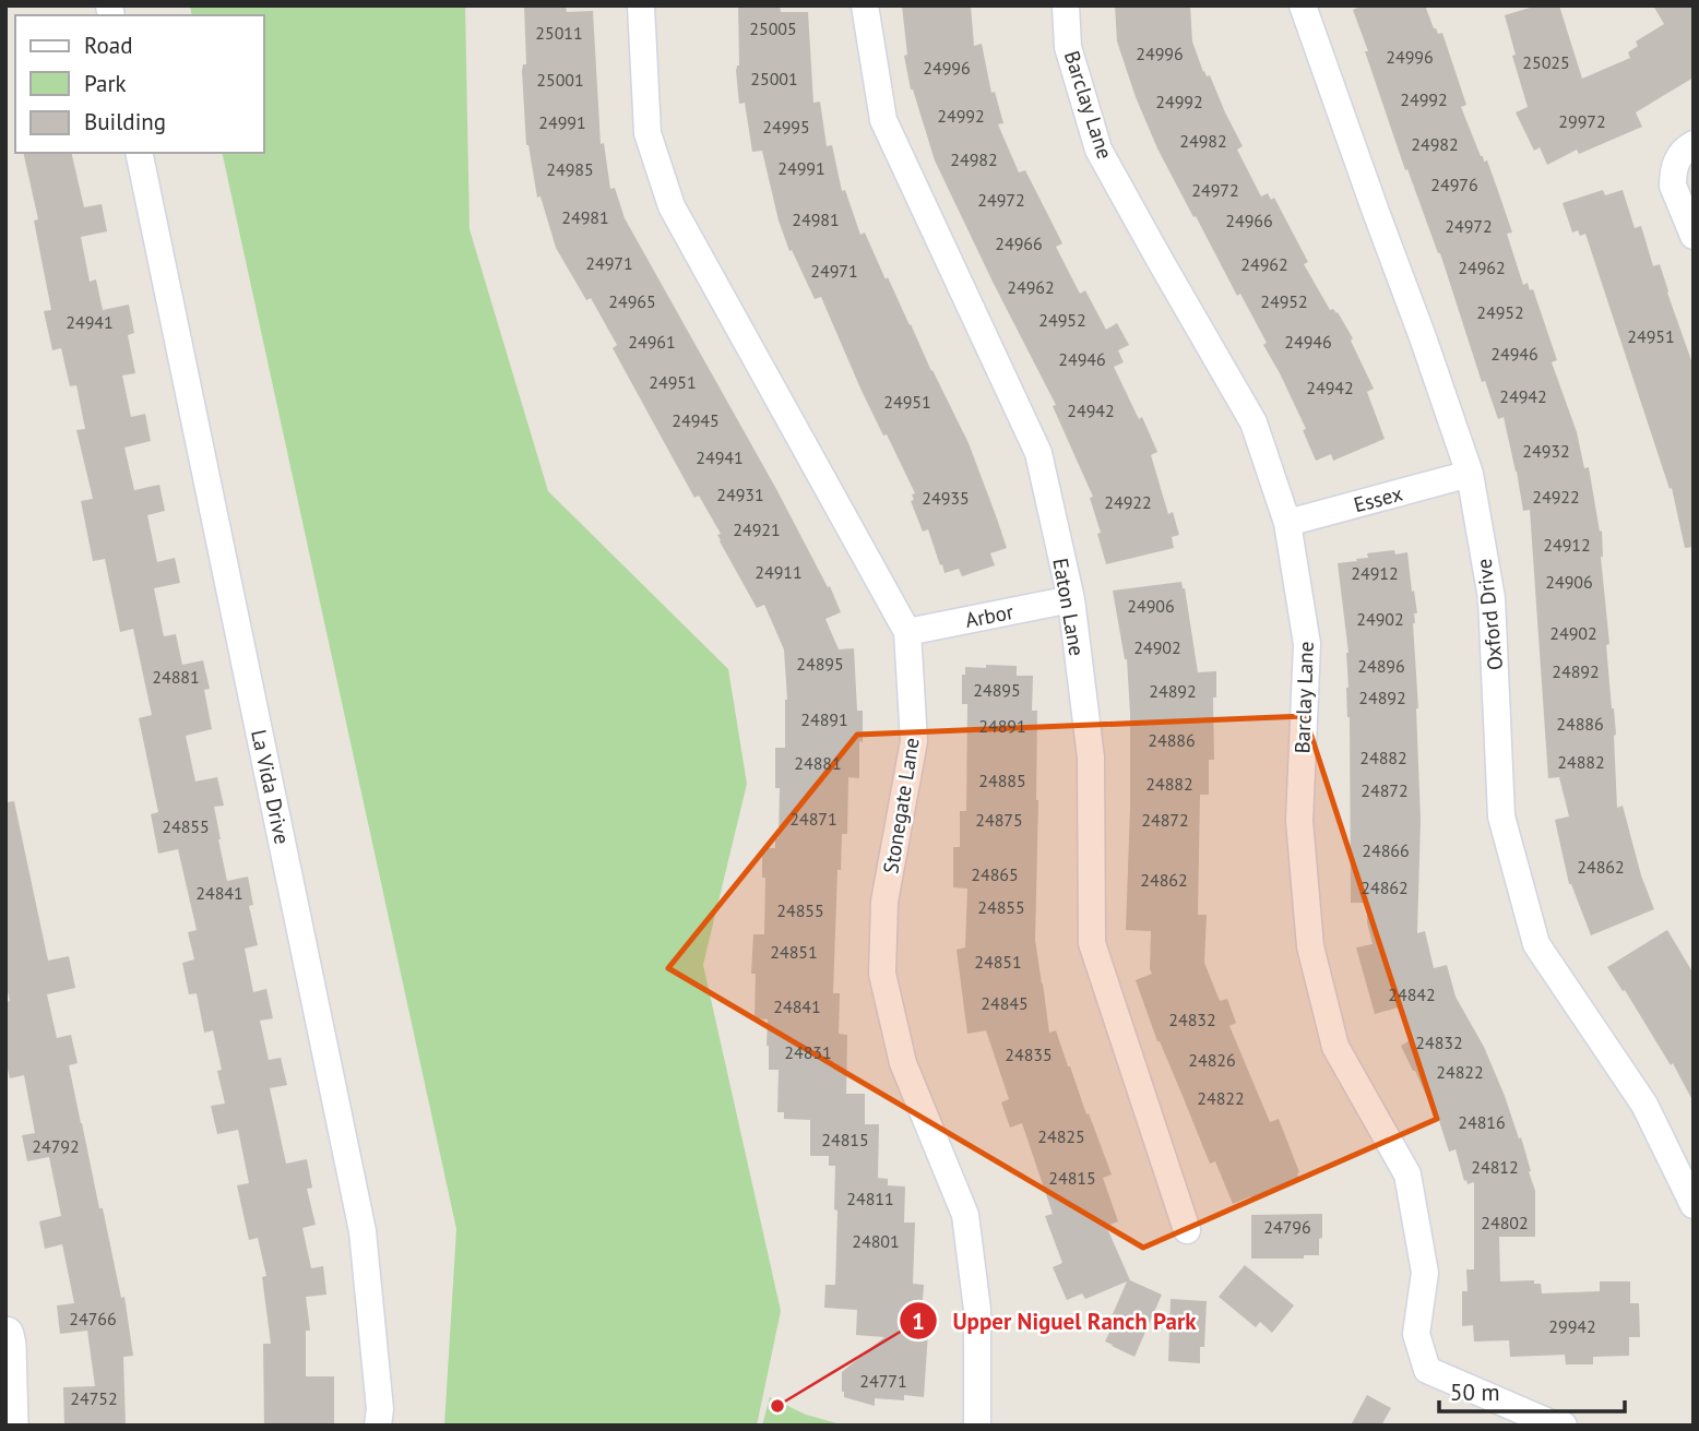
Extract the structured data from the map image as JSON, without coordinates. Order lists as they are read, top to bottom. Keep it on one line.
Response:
{"streets":{"street":["Barclay Lane","Essex","Eaton Lane","Oxford Drive","Arbor","La Vida Drive","Stonegate Lane"]},"crossings":[["Barclay Lane","Essex"],["Essex","Oxford Drive"],["Eaton Lane","Arbor"],["Arbor","Stonegate Lane"]],"places":["Upper Niguel Ranch Park"],"house_numbers":["25005","25011","24996","24996","25025","24996","25001","25001","24992","24992","24992","29972","24991","24995","24982","24982","24982","24991","24985","24976","24972","24972","24981","24981","24966","24972","24966","24971","24962","24962","24971","24962","24965","24952","24952","24952","24941","24951","24961","24946","24946","24946","24951","24942","24942","24951","24942","24945","24932","24941","24931","24922","24935","24922","24921","24912","24911","24912","24906","24906","24902","24902","24902","24895","24896","24892","24881","24895","24892","24892","24891","24886","24891","24886","24882","24882","24881","24885","24882","24872","24871","24875","24872","24855","24866","24862","24865","24862","24862","24841","24855","24855","24851","24851","24842","24845","24841","24832","24832","24831","24835","24826","24822","24822","24816","24825","24815","24792","24812","24815","24811","24802","24796","24801","24766","29942","24771","24752"],"legend":["Road","Park","Building"],"scale_bar":"50 m"}
